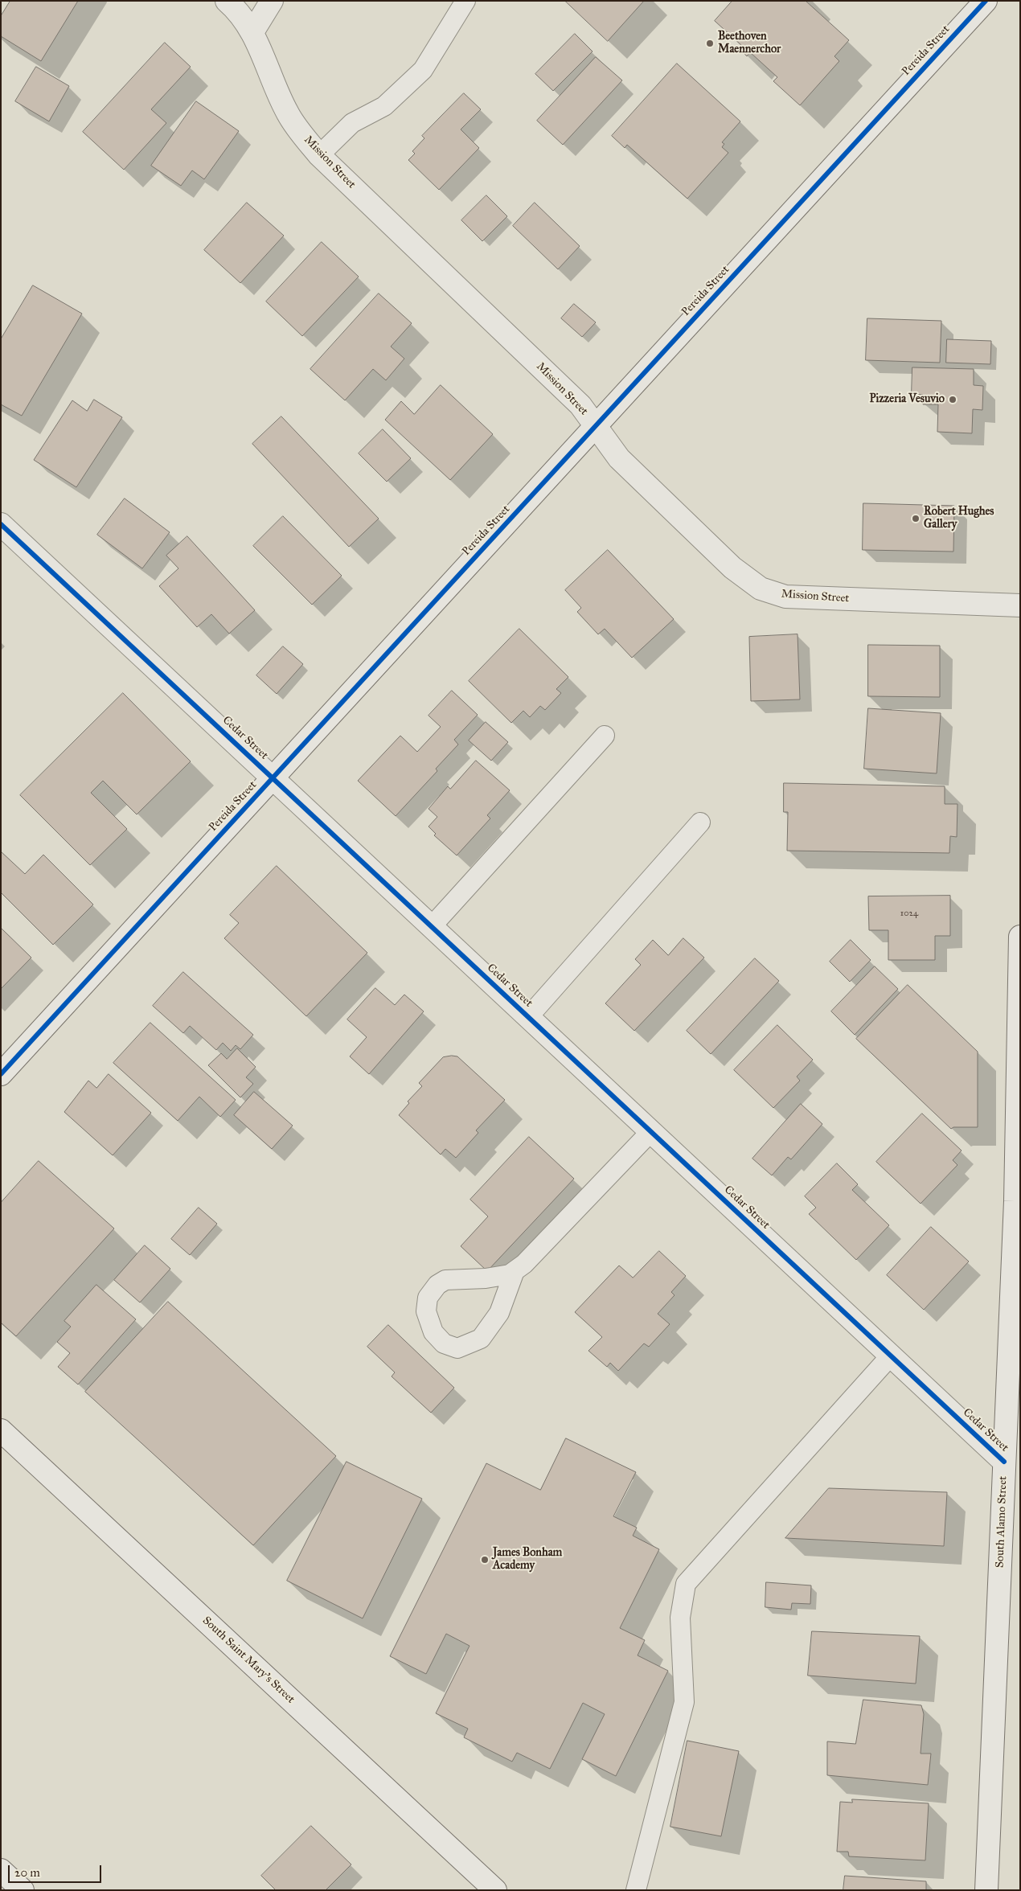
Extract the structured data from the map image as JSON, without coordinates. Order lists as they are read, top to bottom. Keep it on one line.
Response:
{"streets":{"street":["Pereida Street","Mission Street","Cedar Street","South Alamo Street","South Saint Mary's Street"]},"crossings":[["Pereida Street","Mission Street"],["Pereida Street","Cedar Street"],["Cedar Street","South Alamo Street"]],"places":["Beethoven Maennerchor","Pizzeria Vesuvio","Robert Hughes Gallery","James Bonham Academy"],"house_numbers":["1024"],"scale_bar":"20 m"}
